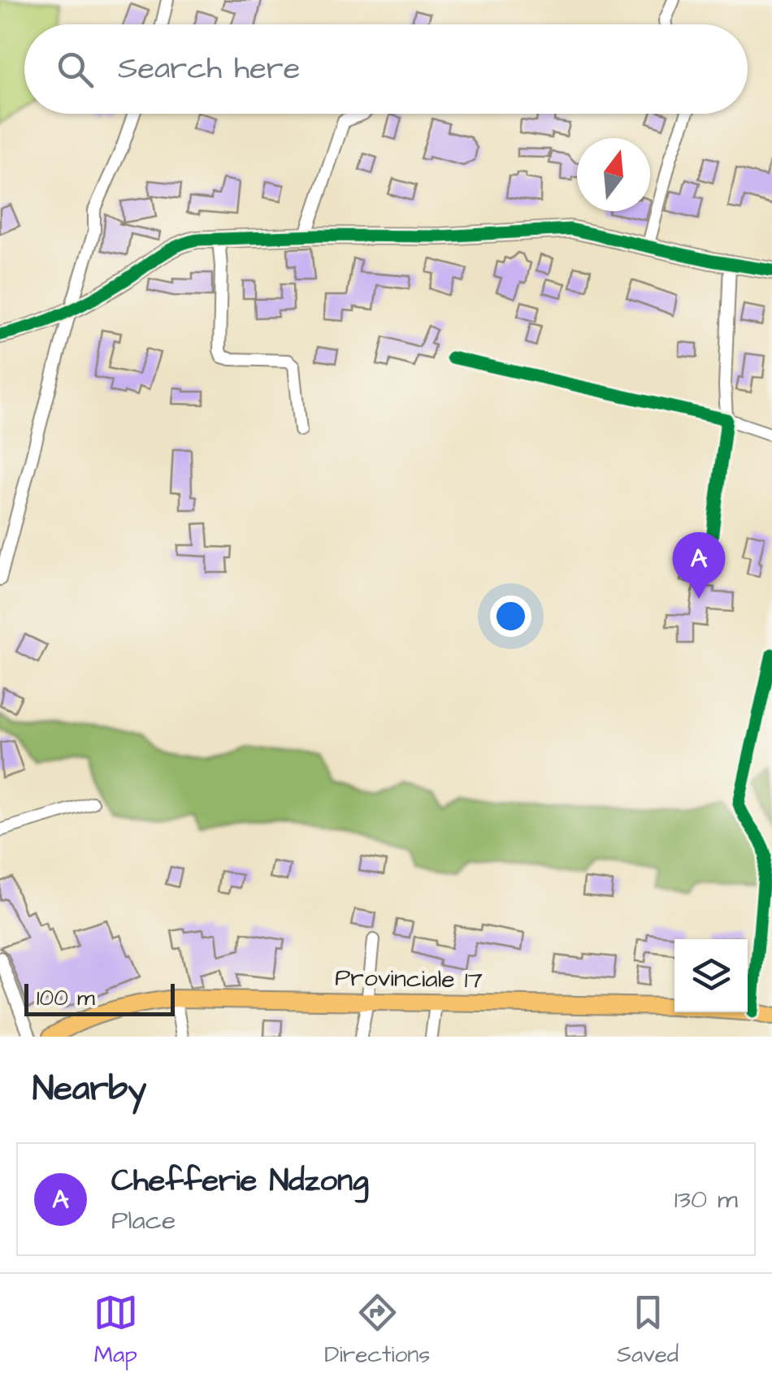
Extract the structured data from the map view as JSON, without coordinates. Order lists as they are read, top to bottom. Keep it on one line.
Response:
{"streets":{"main road":["Provinciale 17"]},"scale_bar":"100 m","north":"top","page":{"search":"Search here","pins":"A","scale":"100 m","heading":"Nearby","list":[{"mark":"A","name":"Chefferie Ndzong","note":"Place","value":"130 m"}],"nav":["Map","Directions","Saved"]}}
